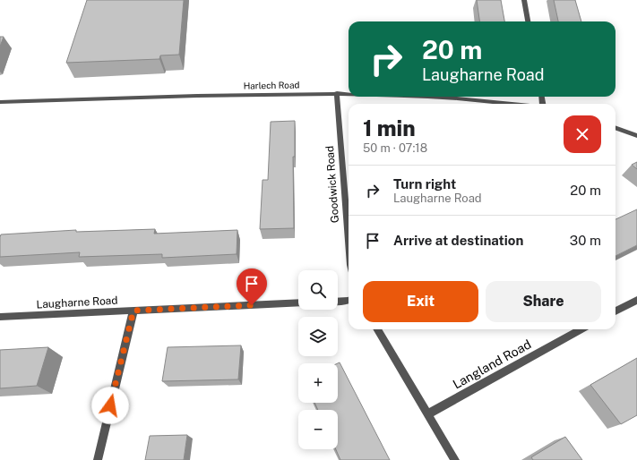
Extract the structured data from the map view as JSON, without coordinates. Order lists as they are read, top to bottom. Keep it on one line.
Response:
{"streets":{"street":["Harlech Road","Goodwick Road","Laugharne Road","Langland Road"]},"crossings":[["Harlech Road","Goodwick Road"]],"page":{"turn":["20 m","Laugharne Road"],"heading":["1 min","50 m · 07:18"],"list":[{"name":"Turn right","note":"Laugharne Road","value":"20 m"},{"name":"Arrive at destination","value":"30 m"}],"map_buttons":["+","−"],"buttons":["Exit","Share"]}}
